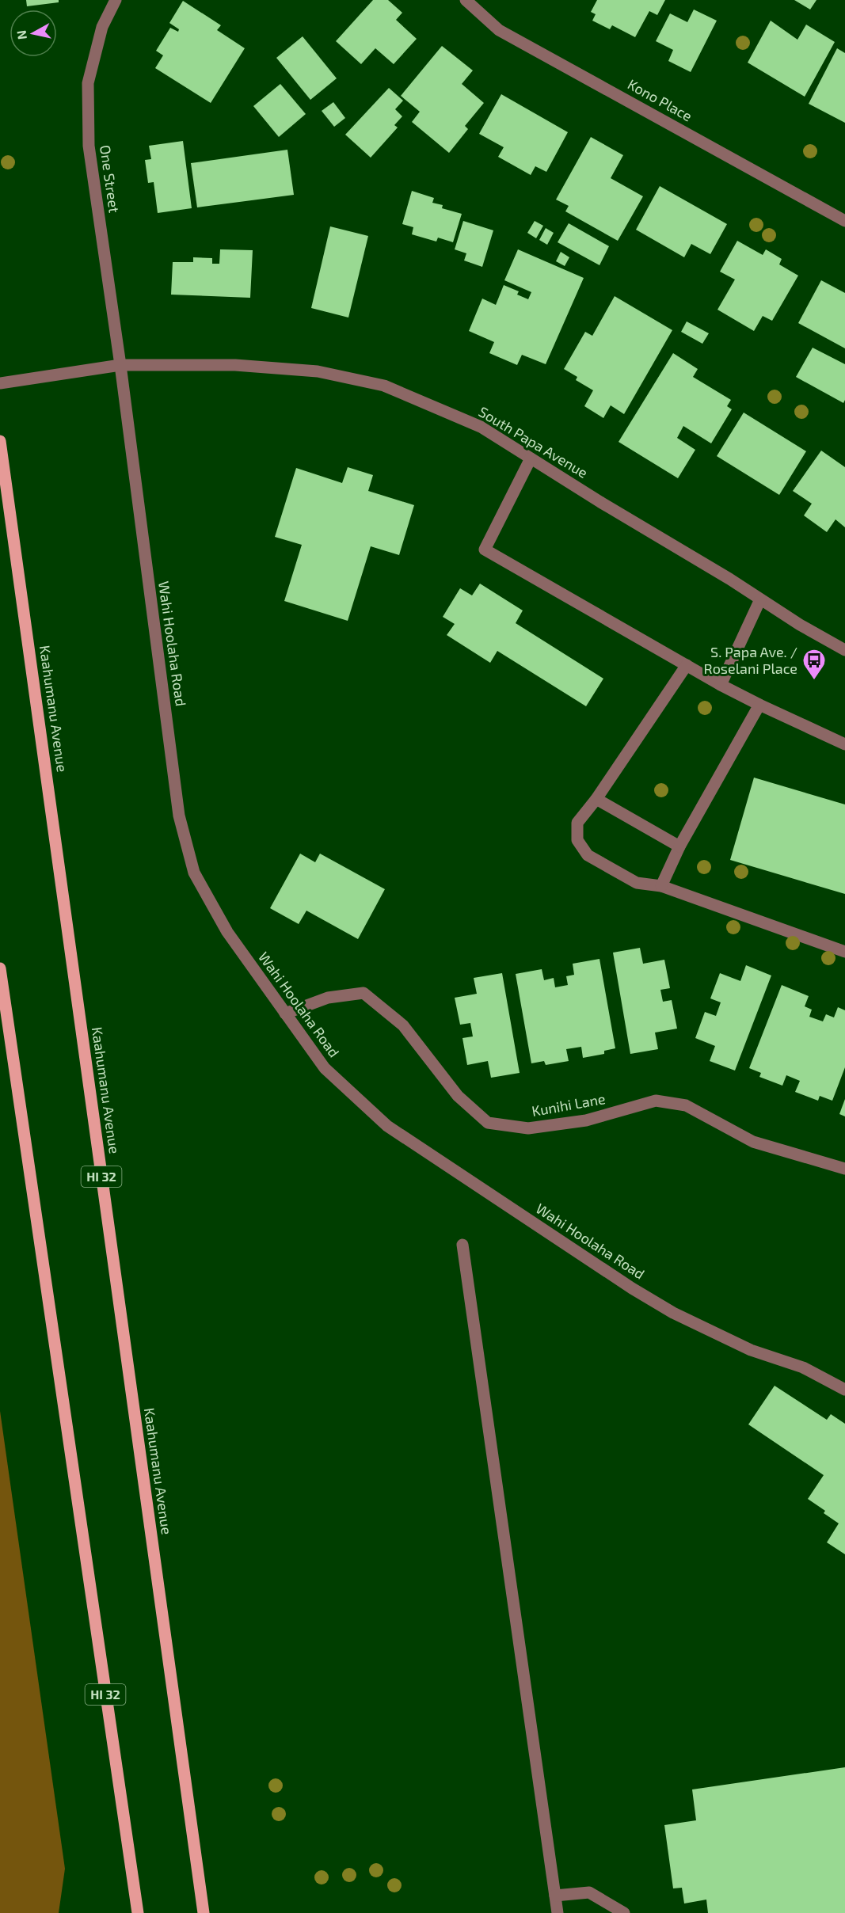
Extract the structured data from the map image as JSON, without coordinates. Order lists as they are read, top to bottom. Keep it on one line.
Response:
{"streets":{"main road":["Kaahumanu Avenue","HI 32"],"street":["Kono Place","One Street","South Papa Avenue","Wahi Hoolaha Road","Kunihi Lane"]},"crossings":[["One Street","South Papa Avenue"],["One Street","Wahi Hoolaha Road"],["South Papa Avenue","Wahi Hoolaha Road"],["Wahi Hoolaha Road","Kunihi Lane"]],"places":{"bus stop":["S. Papa Ave. / Roselani Place"]},"north":"left"}
